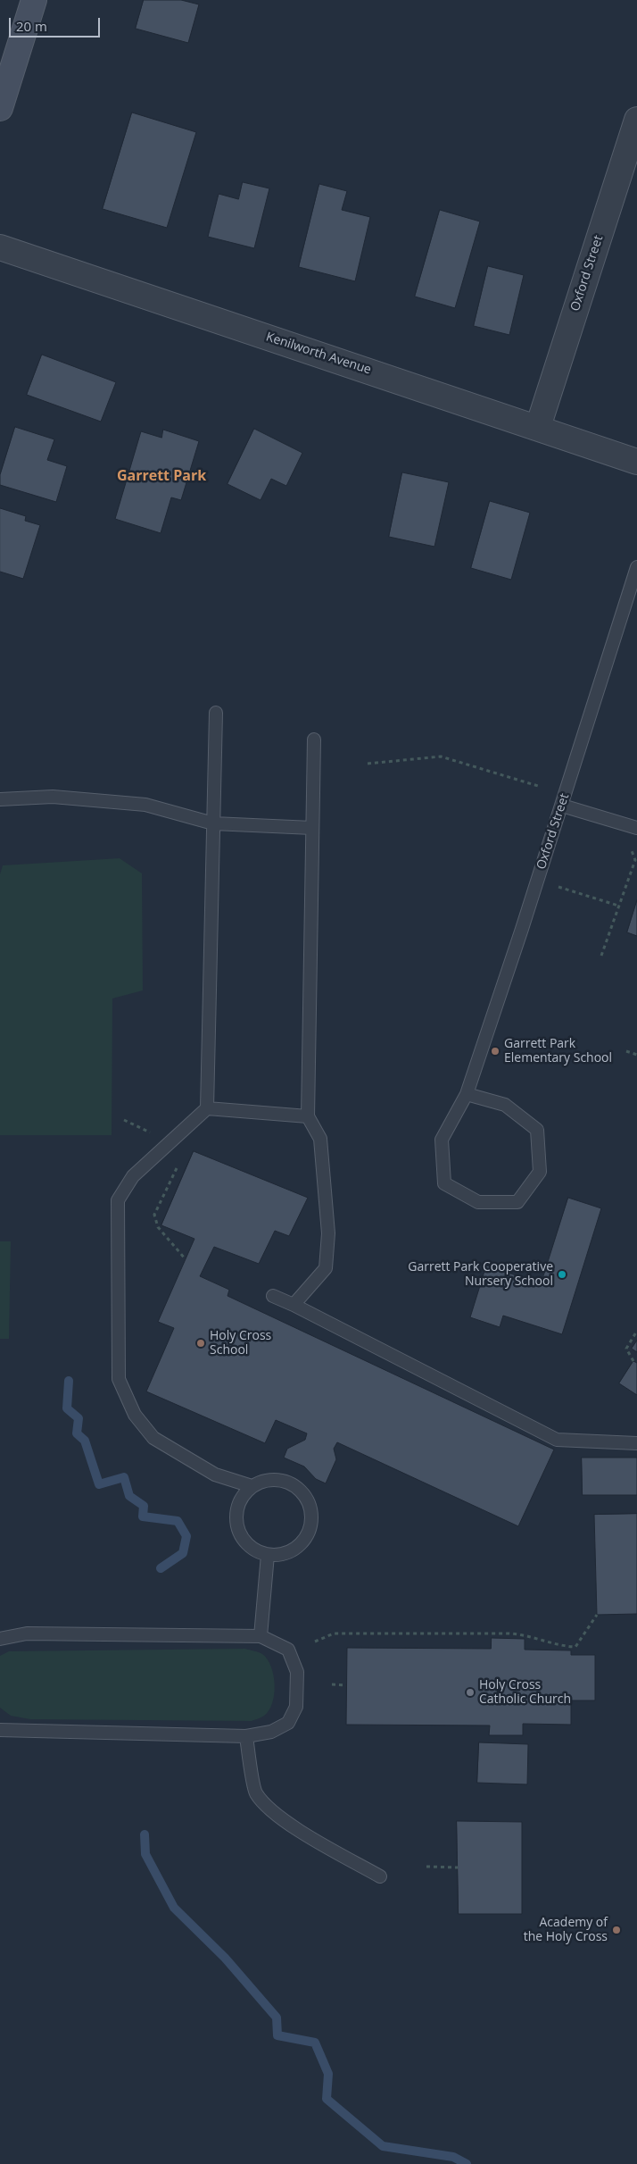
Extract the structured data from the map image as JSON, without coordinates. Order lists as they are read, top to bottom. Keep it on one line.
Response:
{"streets":{"street":["Oxford Street","Kenilworth Avenue"]},"crossings":[["Oxford Street","Kenilworth Avenue"]],"districts":["Garrett Park"],"places":["Garrett Park Elementary School","Garrett Park Cooperative Nursery School","Holy Cross School","Holy Cross Catholic Church","Academy of the Holy Cross"],"scale_bar":"20 m"}
